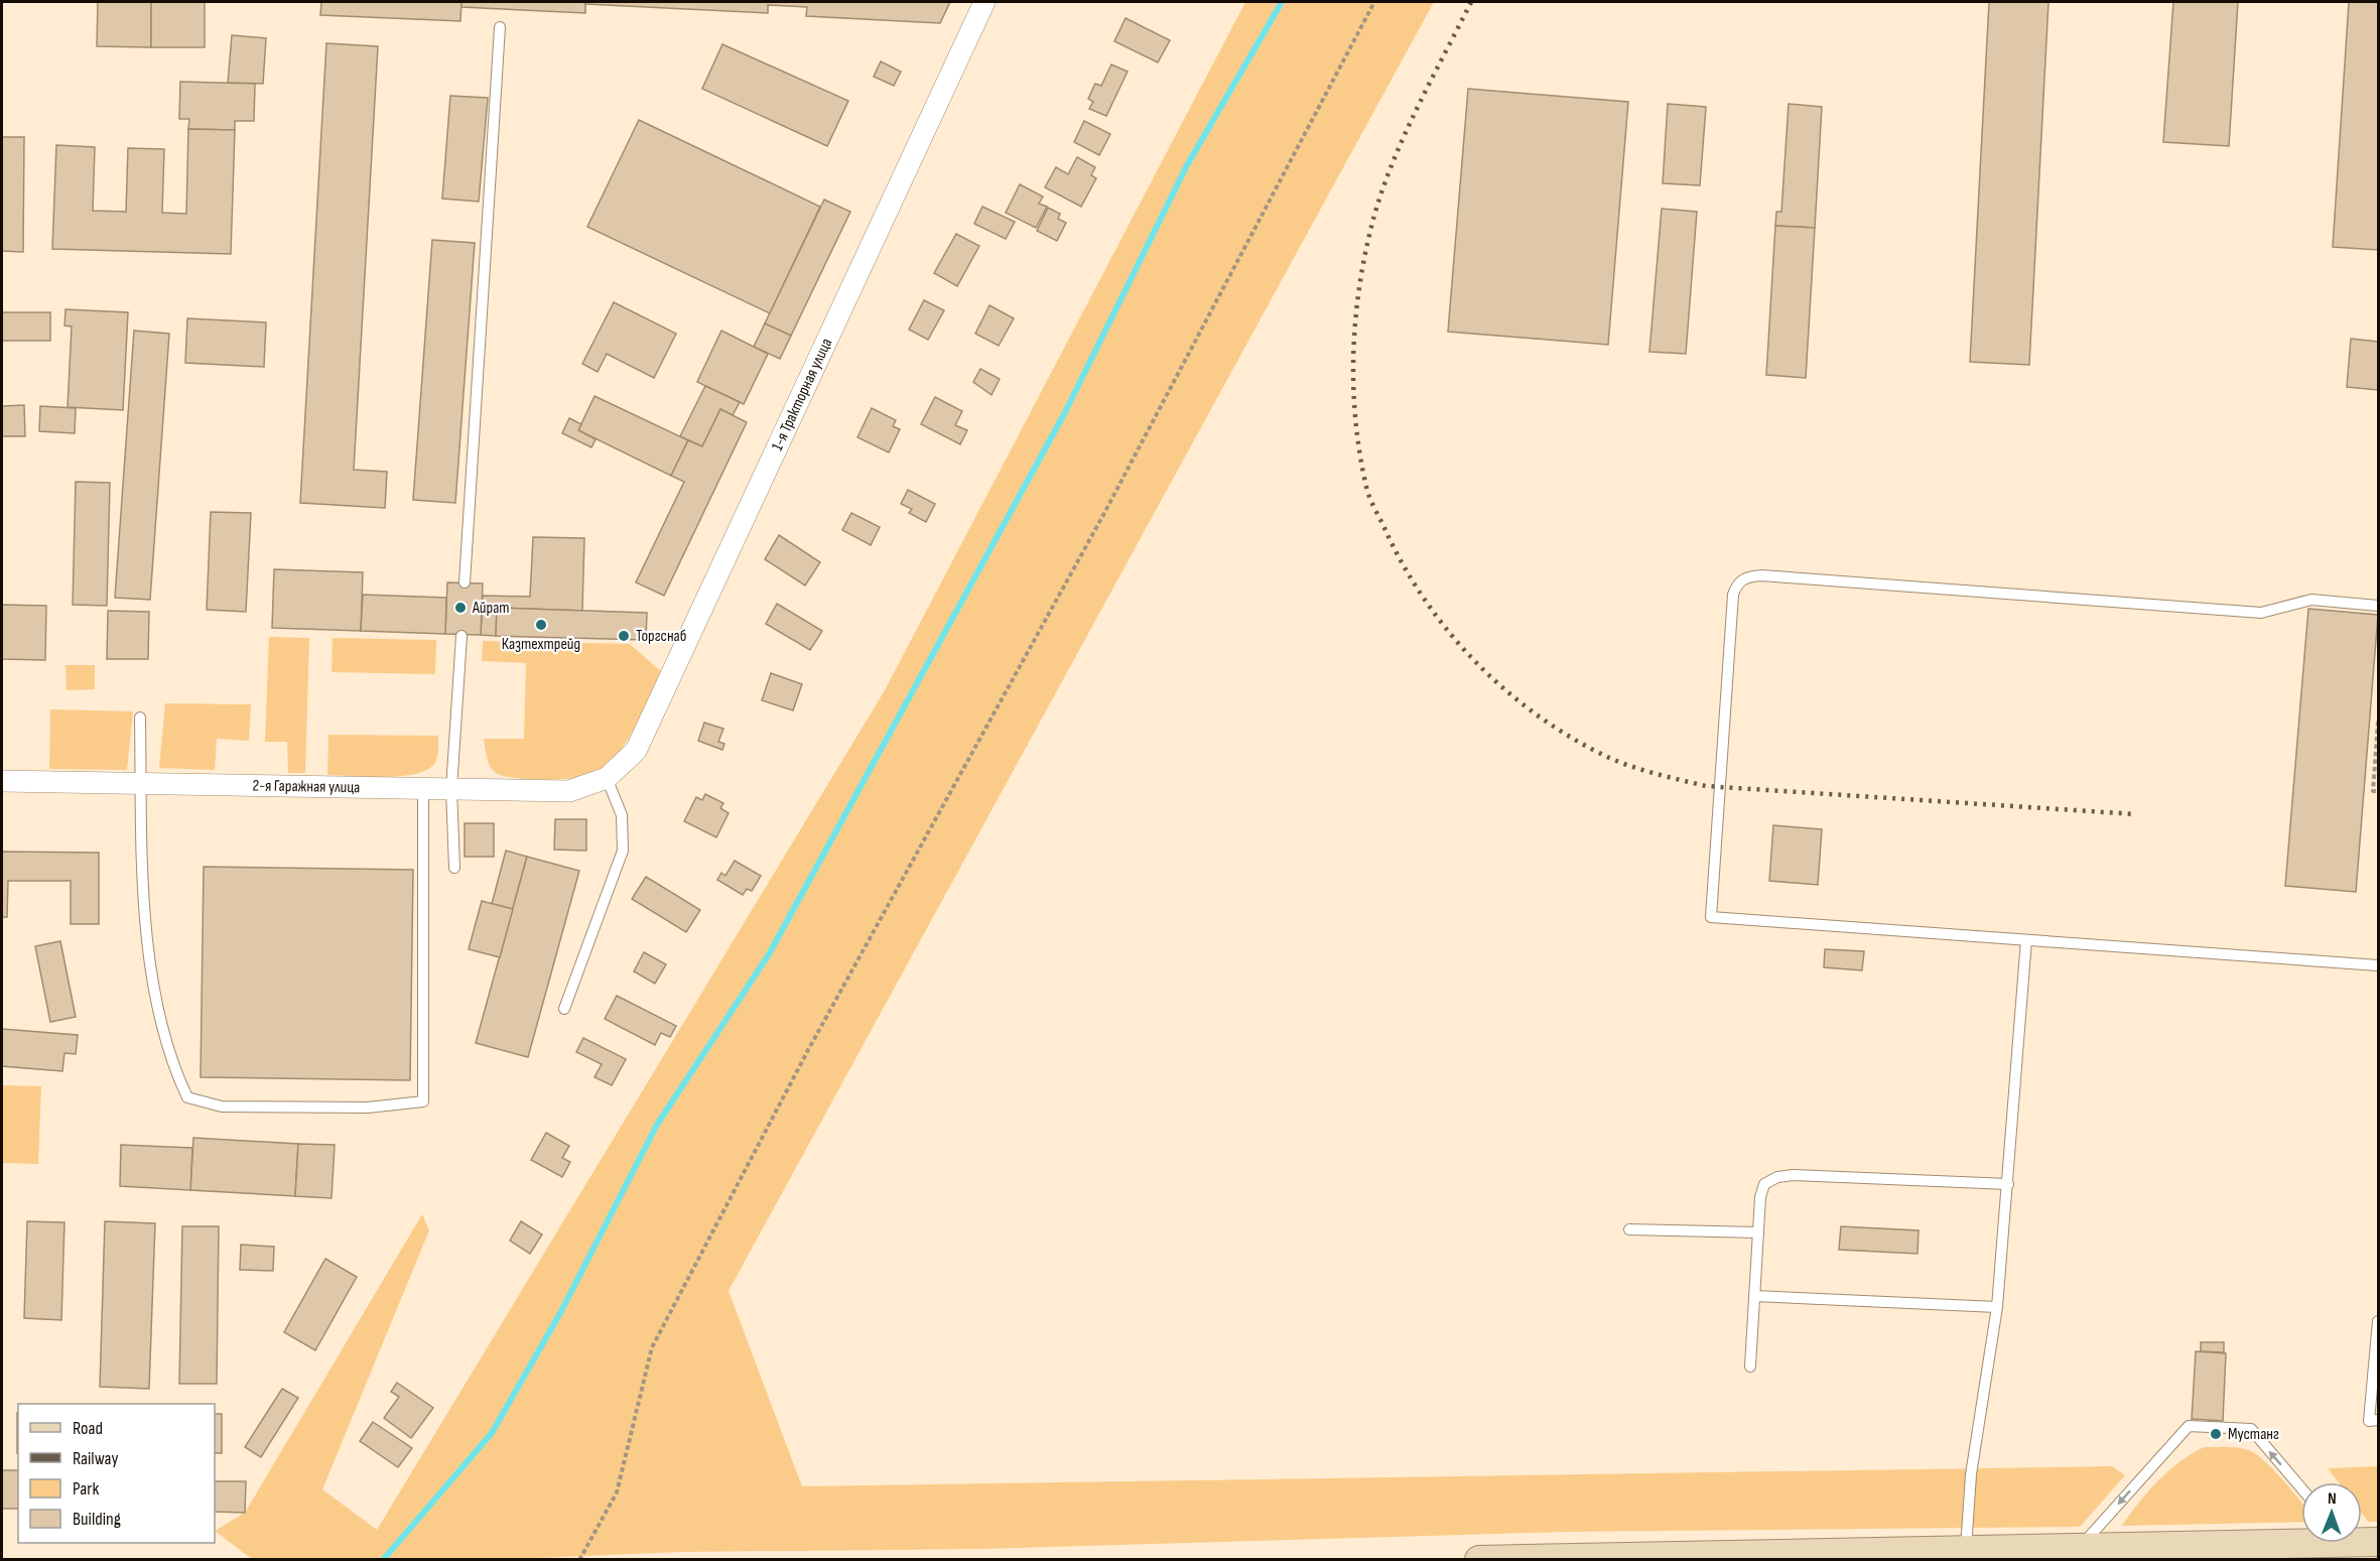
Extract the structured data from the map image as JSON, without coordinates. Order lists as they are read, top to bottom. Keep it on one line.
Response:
{"streets":{"street":["1-я Тракторная улица","2-я Гаражная улица"]},"crossings":[["1-я Тракторная улица","2-я Гаражная улица"]],"places":["Айрат","Казтехтрейд","Торгснаб","Мустанг"],"legend":["Road","Railway","Park","Building"],"north":"top"}
